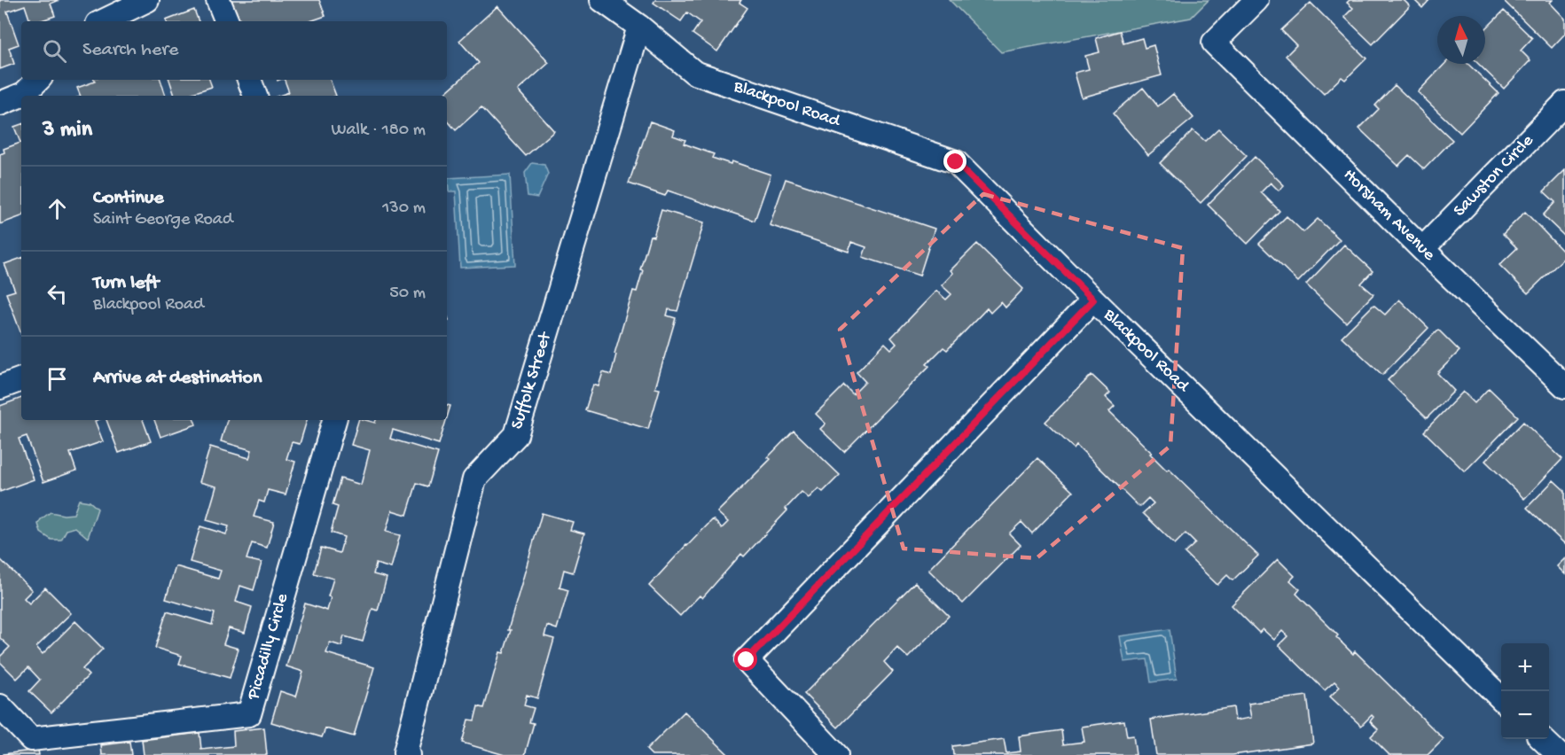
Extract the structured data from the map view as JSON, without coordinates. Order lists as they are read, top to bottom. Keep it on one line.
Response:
{"streets":{"street":["Blackpool Road","Sawston Circle","Horsham Avenue","Suffolk Street","Piccadilly Circle"]},"crossings":[["Blackpool Road","Suffolk Street"],["Sawston Circle","Horsham Avenue"]],"north":"top","page":{"search":"Search here","heading":["3 min","Walk · 180 m"],"list":[["Continue","Saint George Road","130 m"],["Turn left","Blackpool Road","50 m"],"Arrive at destination"],"map_buttons":["+","−"]}}
